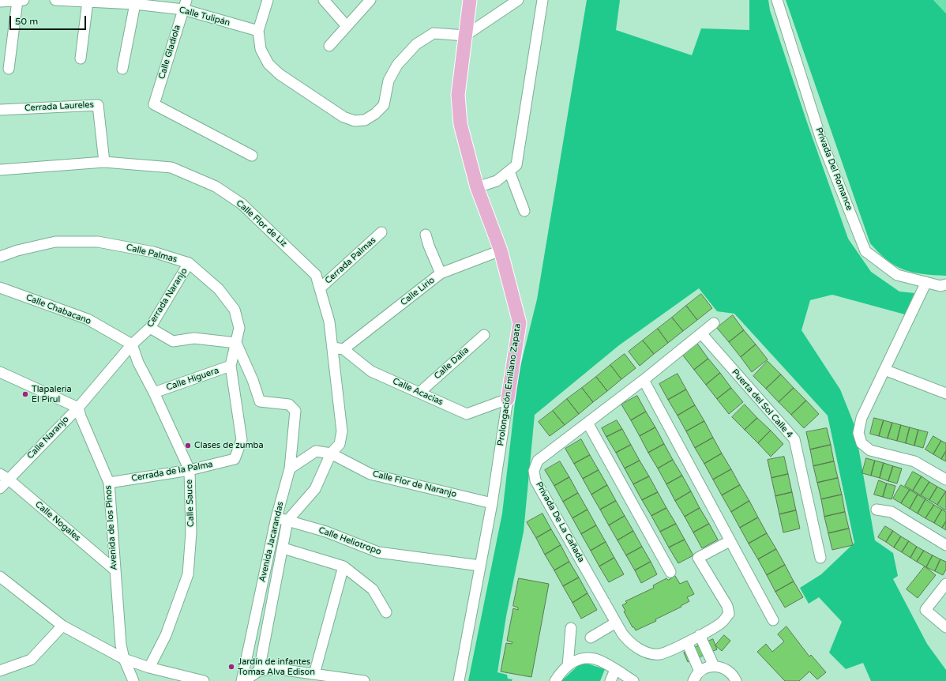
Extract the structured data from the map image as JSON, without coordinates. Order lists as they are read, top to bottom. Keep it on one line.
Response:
{"streets":{"main road":["Prolongación Emiliano Zapata"],"street":["Calle Tulipán","Calle Gladiola","Cerrada Laureles","Privada Del Romance","Calle Flor de Liz","Calle Palmas","Cerrada Palmas","Calle Lirio","Cerrada Naranjo","Calle Chabacano","Calle Dalia","Calle Higuera","Calle Acacias","Puerta del Sol Calle 4","Calle Naranjo","Cerrada de la Palma","Calle Flor de Naranjo","Calle Sauce","Calle Nogales","Privada De La Cañada","Avenida de los Pinos","Calle Heliotropo","Avenida Jacarandas"]},"crossings":[["Calle Tulipán","Calle Gladiola"],["Cerrada Laureles","Calle Flor de Liz"],["Calle Flor de Liz","Cerrada Palmas"],["Calle Flor de Liz","Calle Acacias"],["Calle Flor de Liz","Calle Flor de Naranjo"],["Calle Flor de Liz","Avenida Jacarandas"],["Calle Palmas","Cerrada Naranjo"],["Calle Palmas","Calle Higuera"],["Calle Palmas","Cerrada de la Palma"],["Calle Palmas","Avenida Jacarandas"],["Calle Lirio","Prolongación Emiliano Zapata"],["Calle Lirio","Calle Acacias"],["Cerrada Naranjo","Calle Chabacano"],["Cerrada Naranjo","Calle Naranjo"],["Cerrada Naranjo","Calle Sauce"],["Calle Chabacano","Calle Naranjo"],["Calle Chabacano","Calle Sauce"],["Calle Dalia","Calle Acacias"],["Calle Higuera","Cerrada de la Palma"],["Calle Higuera","Calle Sauce"],["Prolongación Emiliano Zapata","Calle Acacias"],["Prolongación Emiliano Zapata","Calle Flor de Naranjo"],["Prolongación Emiliano Zapata","Calle Heliotropo"],["Puerta del Sol Calle 4","Privada De La Cañada"],["Calle Naranjo","Calle Sauce"],["Calle Naranjo","Calle Nogales"],["Calle Naranjo","Avenida de los Pinos"],["Cerrada de la Palma","Calle Sauce"],["Cerrada de la Palma","Avenida de los Pinos"],["Calle Flor de Naranjo","Avenida Jacarandas"],["Calle Nogales","Avenida de los Pinos"],["Calle Heliotropo","Avenida Jacarandas"]],"places":["Tlapaleria El Pirul","Clases de zumba","Jardín de infantes Tomas Alva Edison"],"scale_bar":"50 m"}
